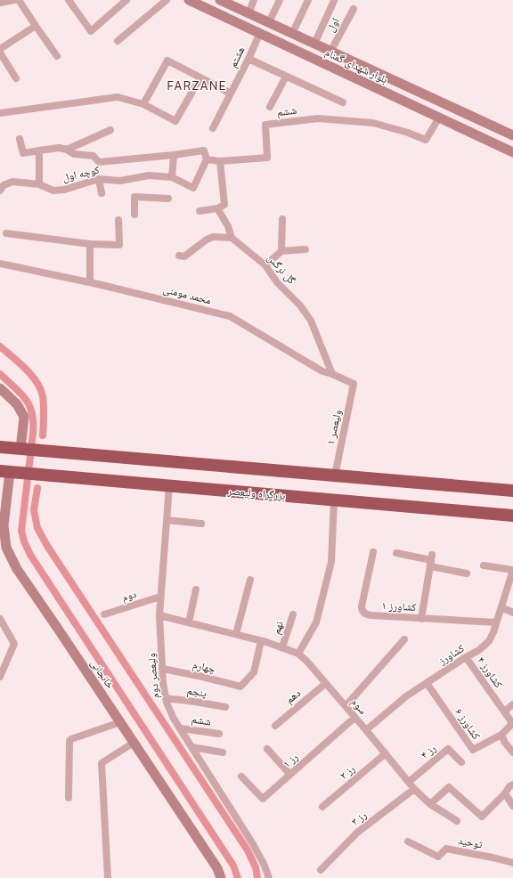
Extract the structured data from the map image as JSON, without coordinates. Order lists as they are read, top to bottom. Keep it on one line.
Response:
{"streets":{"highway":["بزرگراه ولیعصر"],"main road":["بلوار شهدای گمنام","خانجانی"],"street":["اول","هشتم","ششم","کوچه اول","گل نرگس","محمد مومنی","ولیعصر ۱","دوم","کشاورز ۱","نهم","کشاورز","چهارم","کشاورز ۴","ولیعصر دوم","پنجم","دهم","سوم","کشاورز ۶","رز ۴","رز ۱","رز ۲","رز ۳","توحید"]},"crossings":[["اول","بلوار شهدای گمنام"],["هشتم","بلوار شهدای گمنام"],["بلوار شهدای گمنام","ششم"],["ششم","ولیعصر دوم"],["گل نرگس","محمد مومنی"],["محمد مومنی","ولیعصر ۱"],["بزرگراه ولیعصر","خانجانی"],["بزرگراه ولیعصر","ولیعصر دوم"],["دوم","ولیعصر دوم"],["کشاورز ۱","کشاورز"],["نهم","سوم"],["کشاورز","کشاورز ۴"],["کشاورز","سوم"],["کشاورز","کشاورز ۶"],["چهارم","ولیعصر دوم"],["چهارم","سوم"],["کشاورز ۴","کشاورز ۶"],["ولیعصر دوم","پنجم"],["ولیعصر دوم","سوم"],["دهم","سوم"],["سوم","رز ۴"],["سوم","رز ۱"],["سوم","رز ۲"],["سوم","رز ۳"]],"districts":["FARZANE"]}
